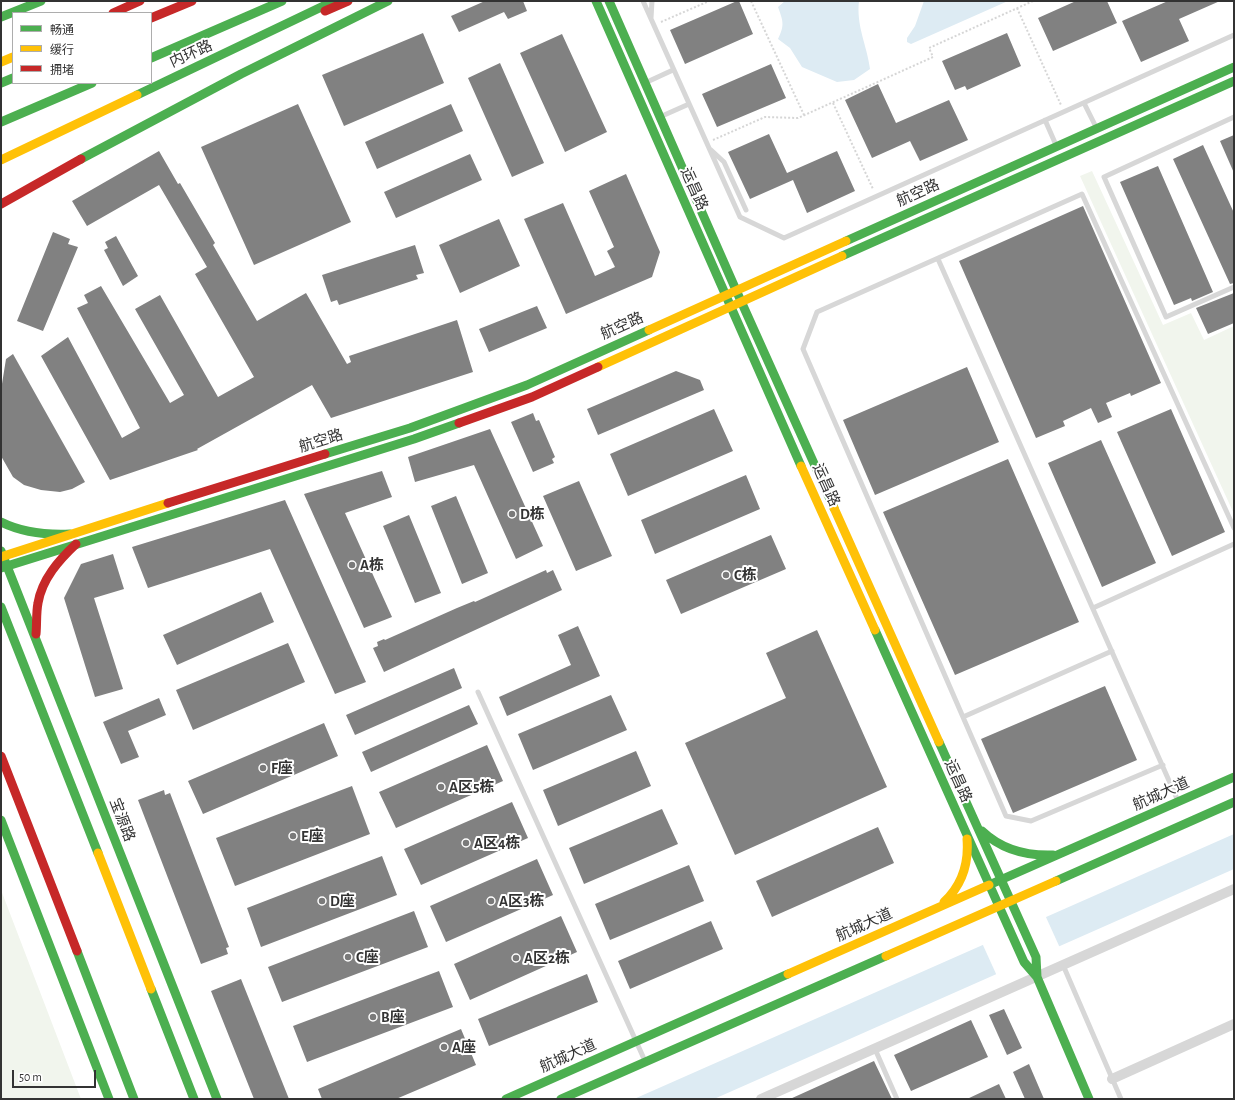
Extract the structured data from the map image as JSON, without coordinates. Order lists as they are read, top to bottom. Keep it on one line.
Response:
{"streets":{"main road":["内环路","运昌路","航空路","航城大道","宝源路"]},"crossings":[["运昌路","航空路"],["运昌路","航城大道"],["航空路","宝源路"]],"places":["D栋","A栋","C栋","F座","A区5栋","E座","A区4栋","D座","A区3栋","C座","A区2栋","B座","A座"],"legend":["畅通","缓行","拥堵"],"scale_bar":"50 m"}
